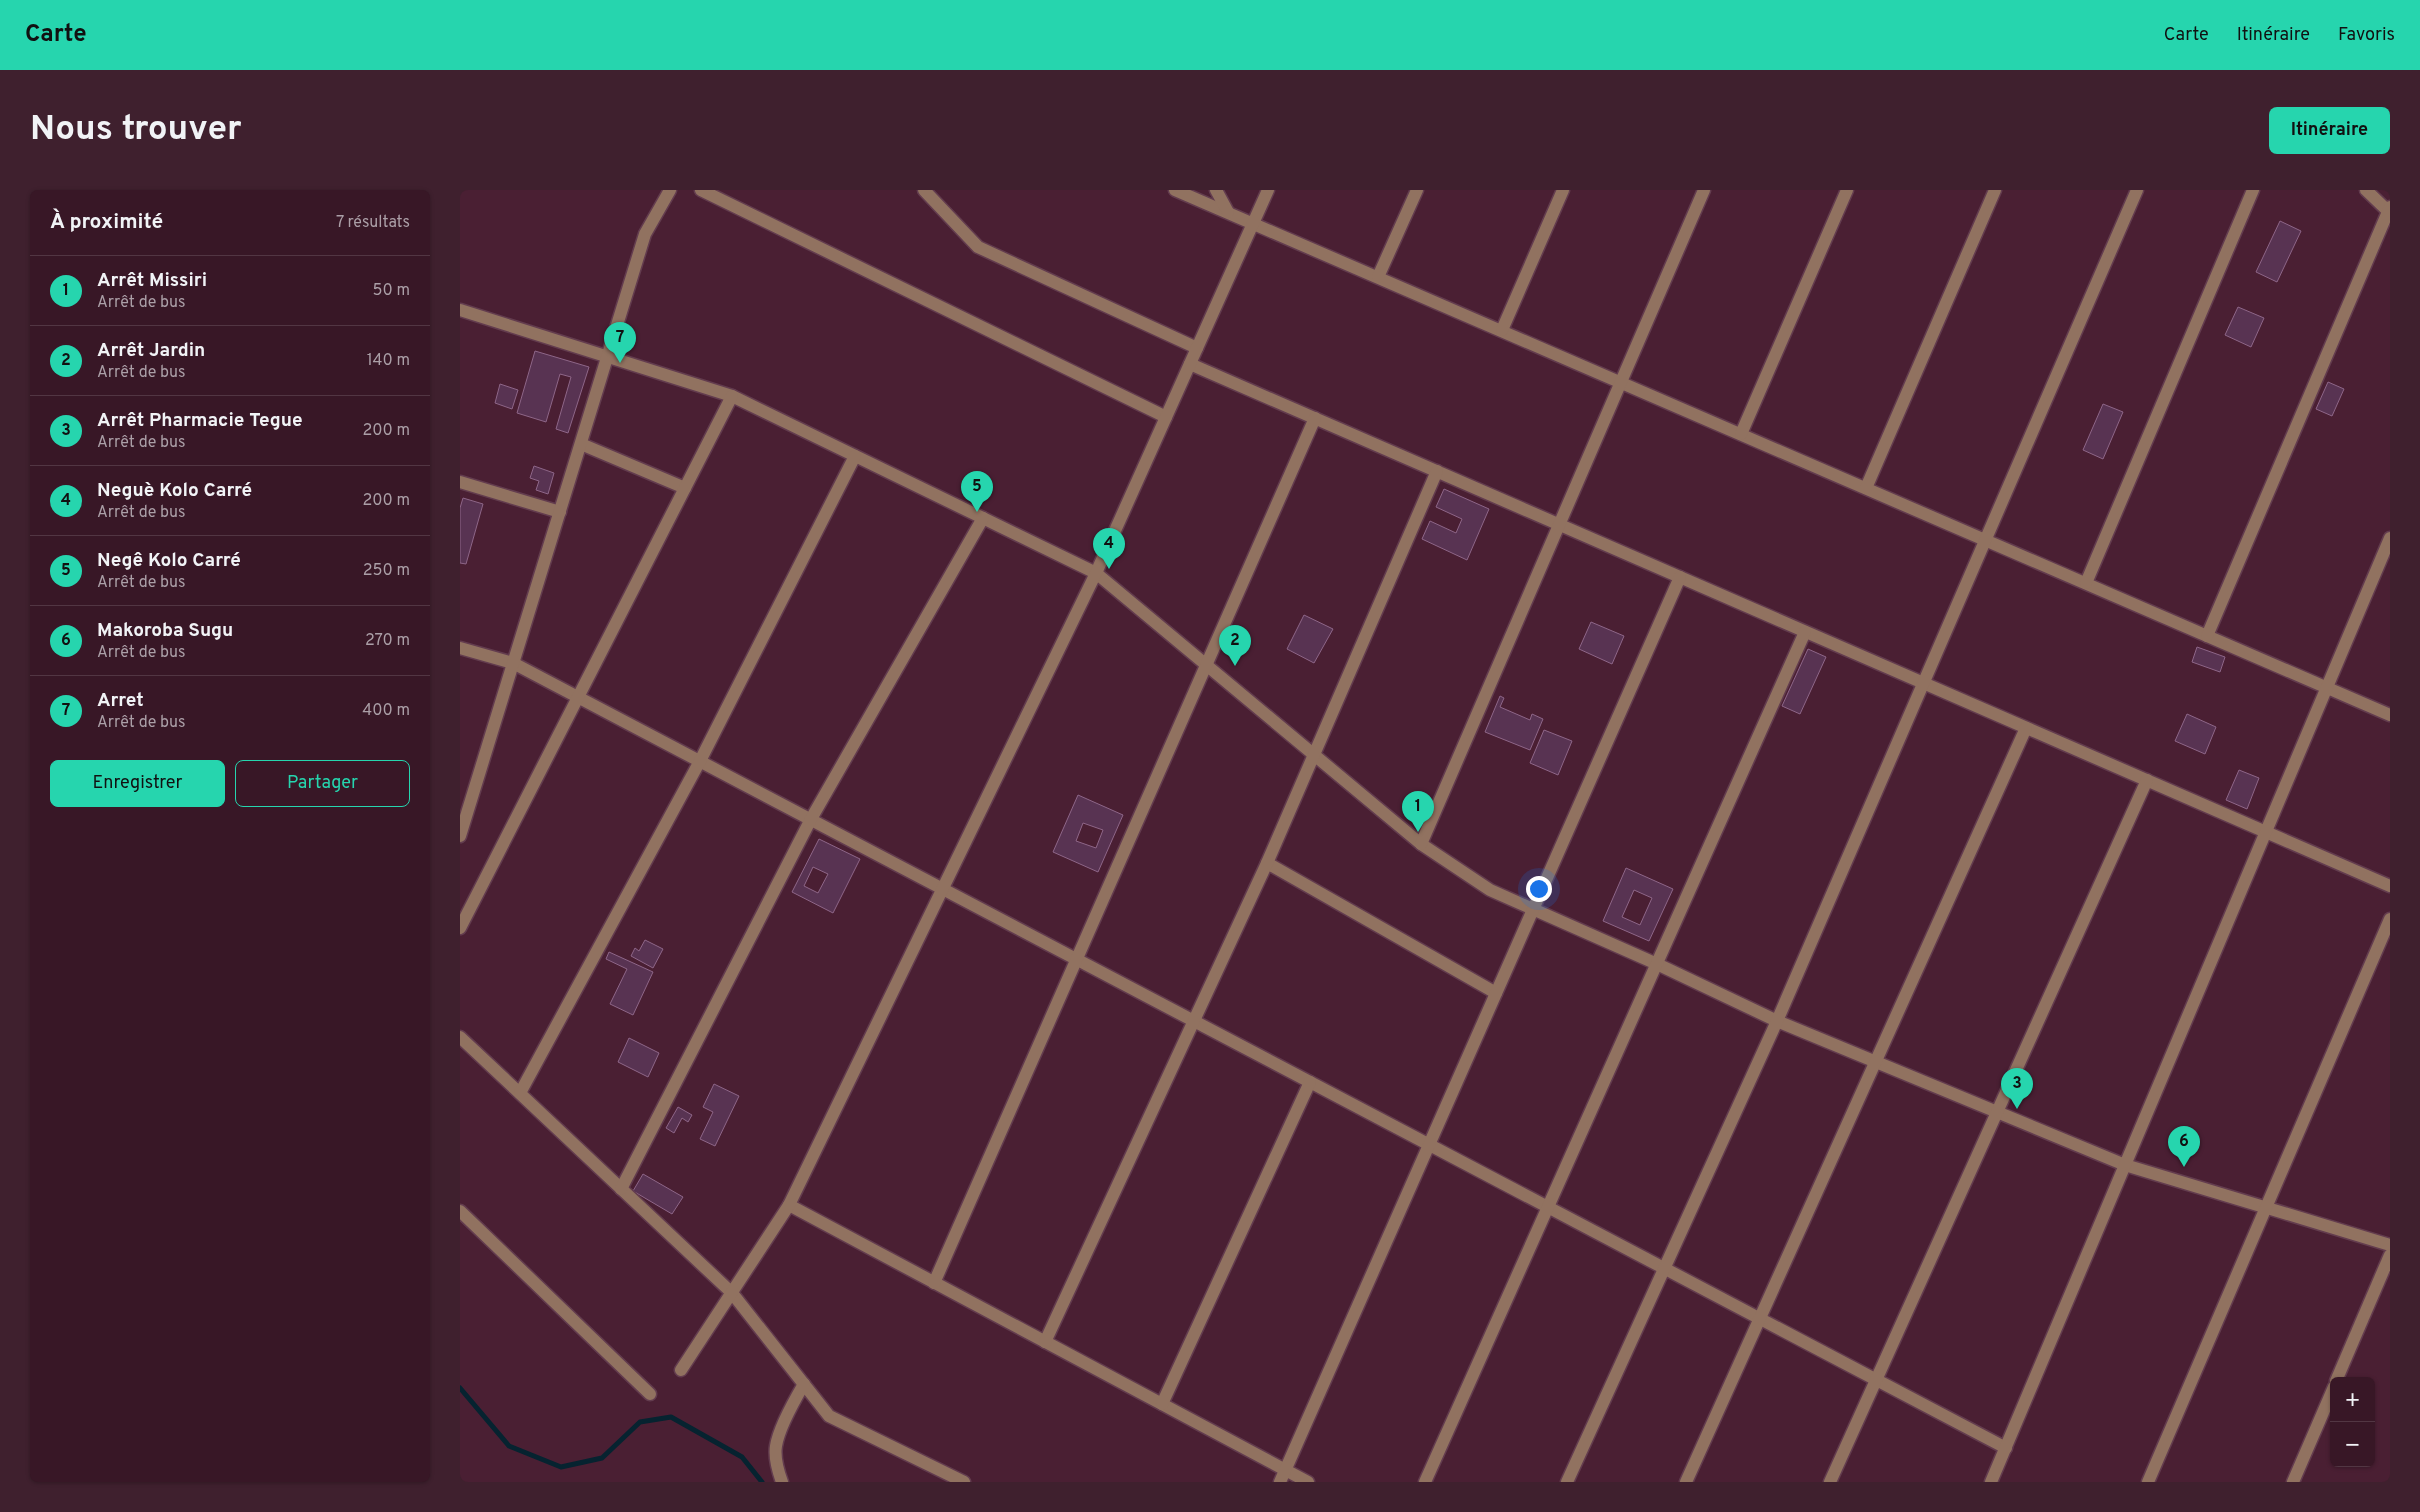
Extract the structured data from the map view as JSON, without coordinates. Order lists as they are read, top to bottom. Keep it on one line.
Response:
{"page":{"header":"Carte","nav":["Carte","Itinéraire","Favoris"],"buttons":["Itinéraire",["Enregistrer","Partager"]],"title":"Nous trouver","heading":["À proximité","7 résultats"],"list":[{"mark":"1","name":"Arrêt Missiri","note":"Arrêt de bus","value":"50 m"},{"mark":"2","name":"Arrêt Jardin","note":"Arrêt de bus","value":"140 m"},{"mark":"3","name":"Arrêt Pharmacie Tegue","note":"Arrêt de bus","value":"200 m"},{"mark":"4","name":"Neguè Kolo Carré","note":"Arrêt de bus","value":"200 m"},{"mark":"5","name":"Negê Kolo Carré","note":"Arrêt de bus","value":"250 m"},{"mark":"6","name":"Makoroba Sugu","note":"Arrêt de bus","value":"270 m"},{"mark":"7","name":"Arret","note":"Arrêt de bus","value":"400 m"}],"pins":["7","5","4","2","1","3","6"],"map_buttons":["+","−"]}}
